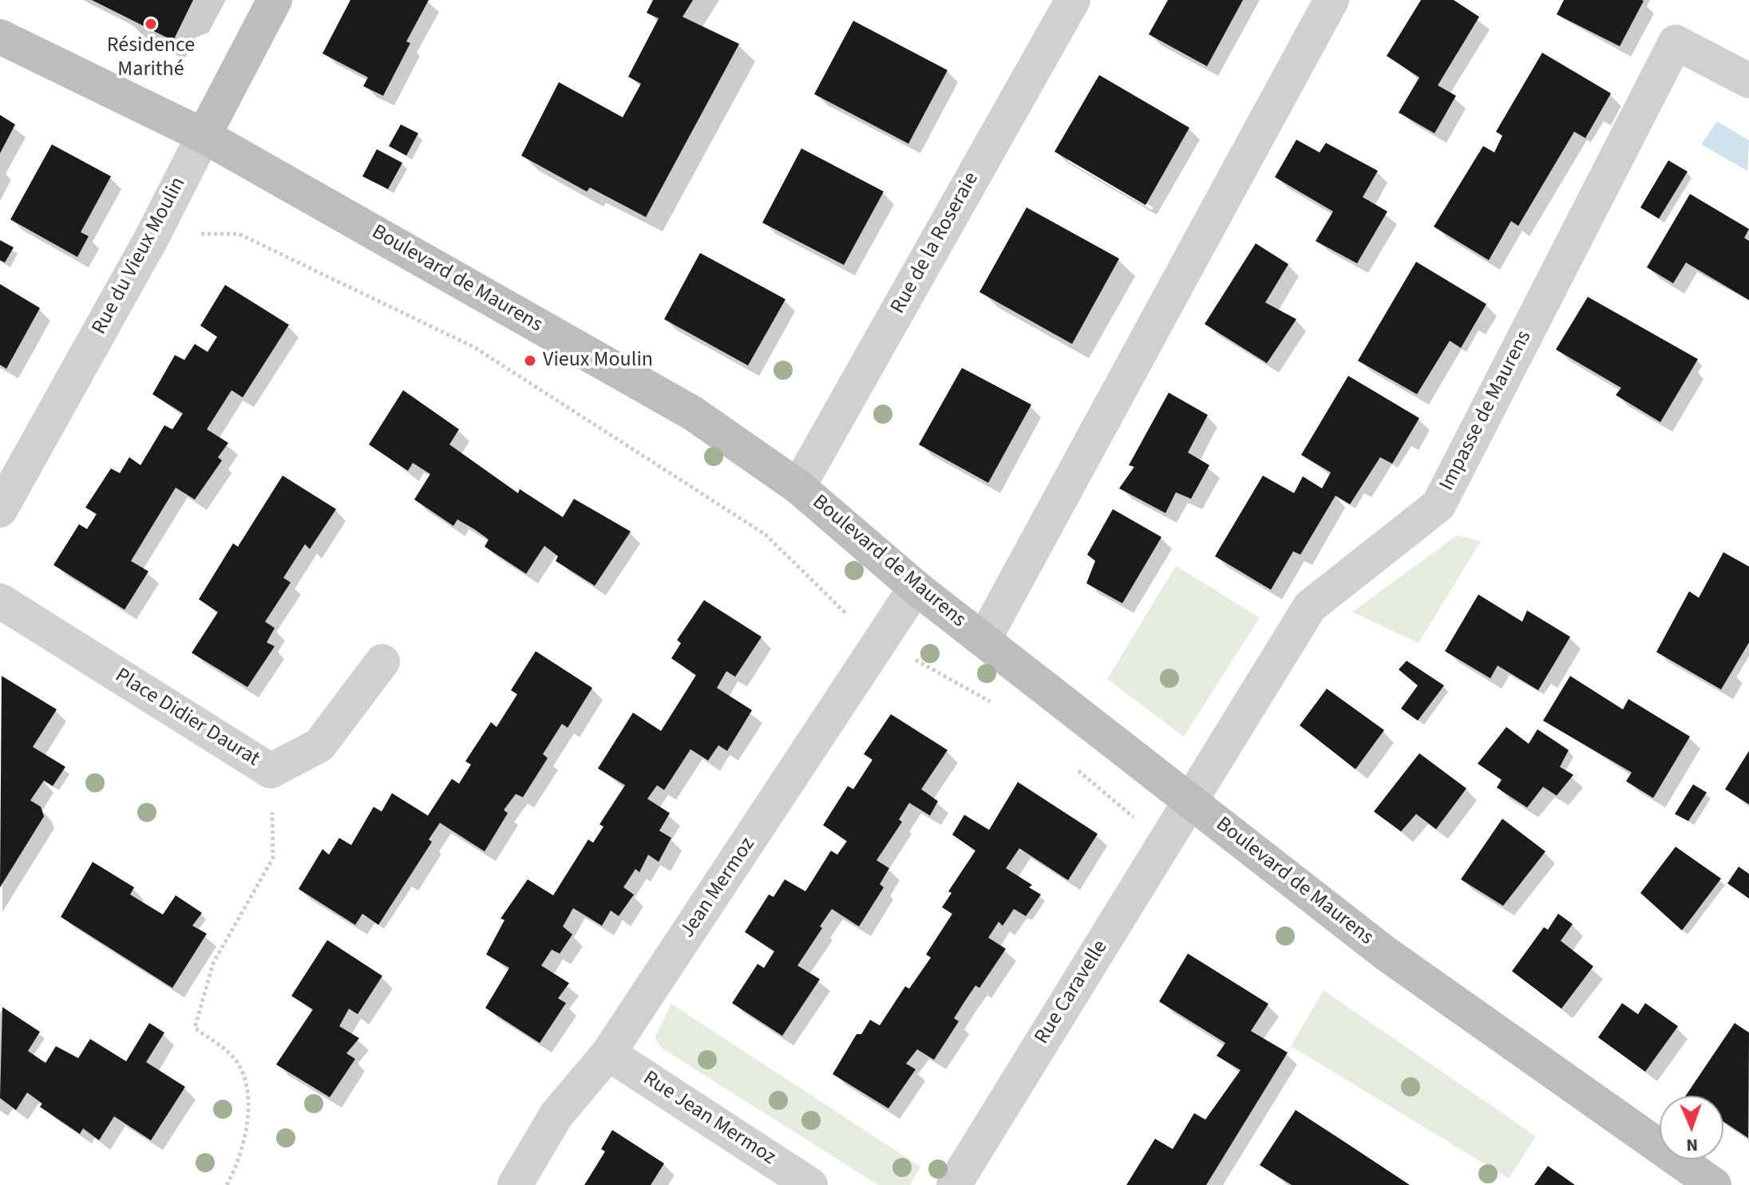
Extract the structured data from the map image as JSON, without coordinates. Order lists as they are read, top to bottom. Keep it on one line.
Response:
{"streets":{"street":["Rue de la Roseraie","Rue du Vieux Moulin","Boulevard de Maurens","Impasse de Maurens","Place Didier Daurat","Jean Mermoz","Rue Caravelle","Rue Jean Mermoz"]},"crossings":[["Rue de la Roseraie","Boulevard de Maurens"],["Rue du Vieux Moulin","Boulevard de Maurens"],["Boulevard de Maurens","Impasse de Maurens"],["Boulevard de Maurens","Jean Mermoz"],["Boulevard de Maurens","Rue Caravelle"],["Impasse de Maurens","Rue Caravelle"],["Jean Mermoz","Rue Jean Mermoz"]],"places":["Résidence Marithé","Vieux Moulin"],"north":"bottom"}
